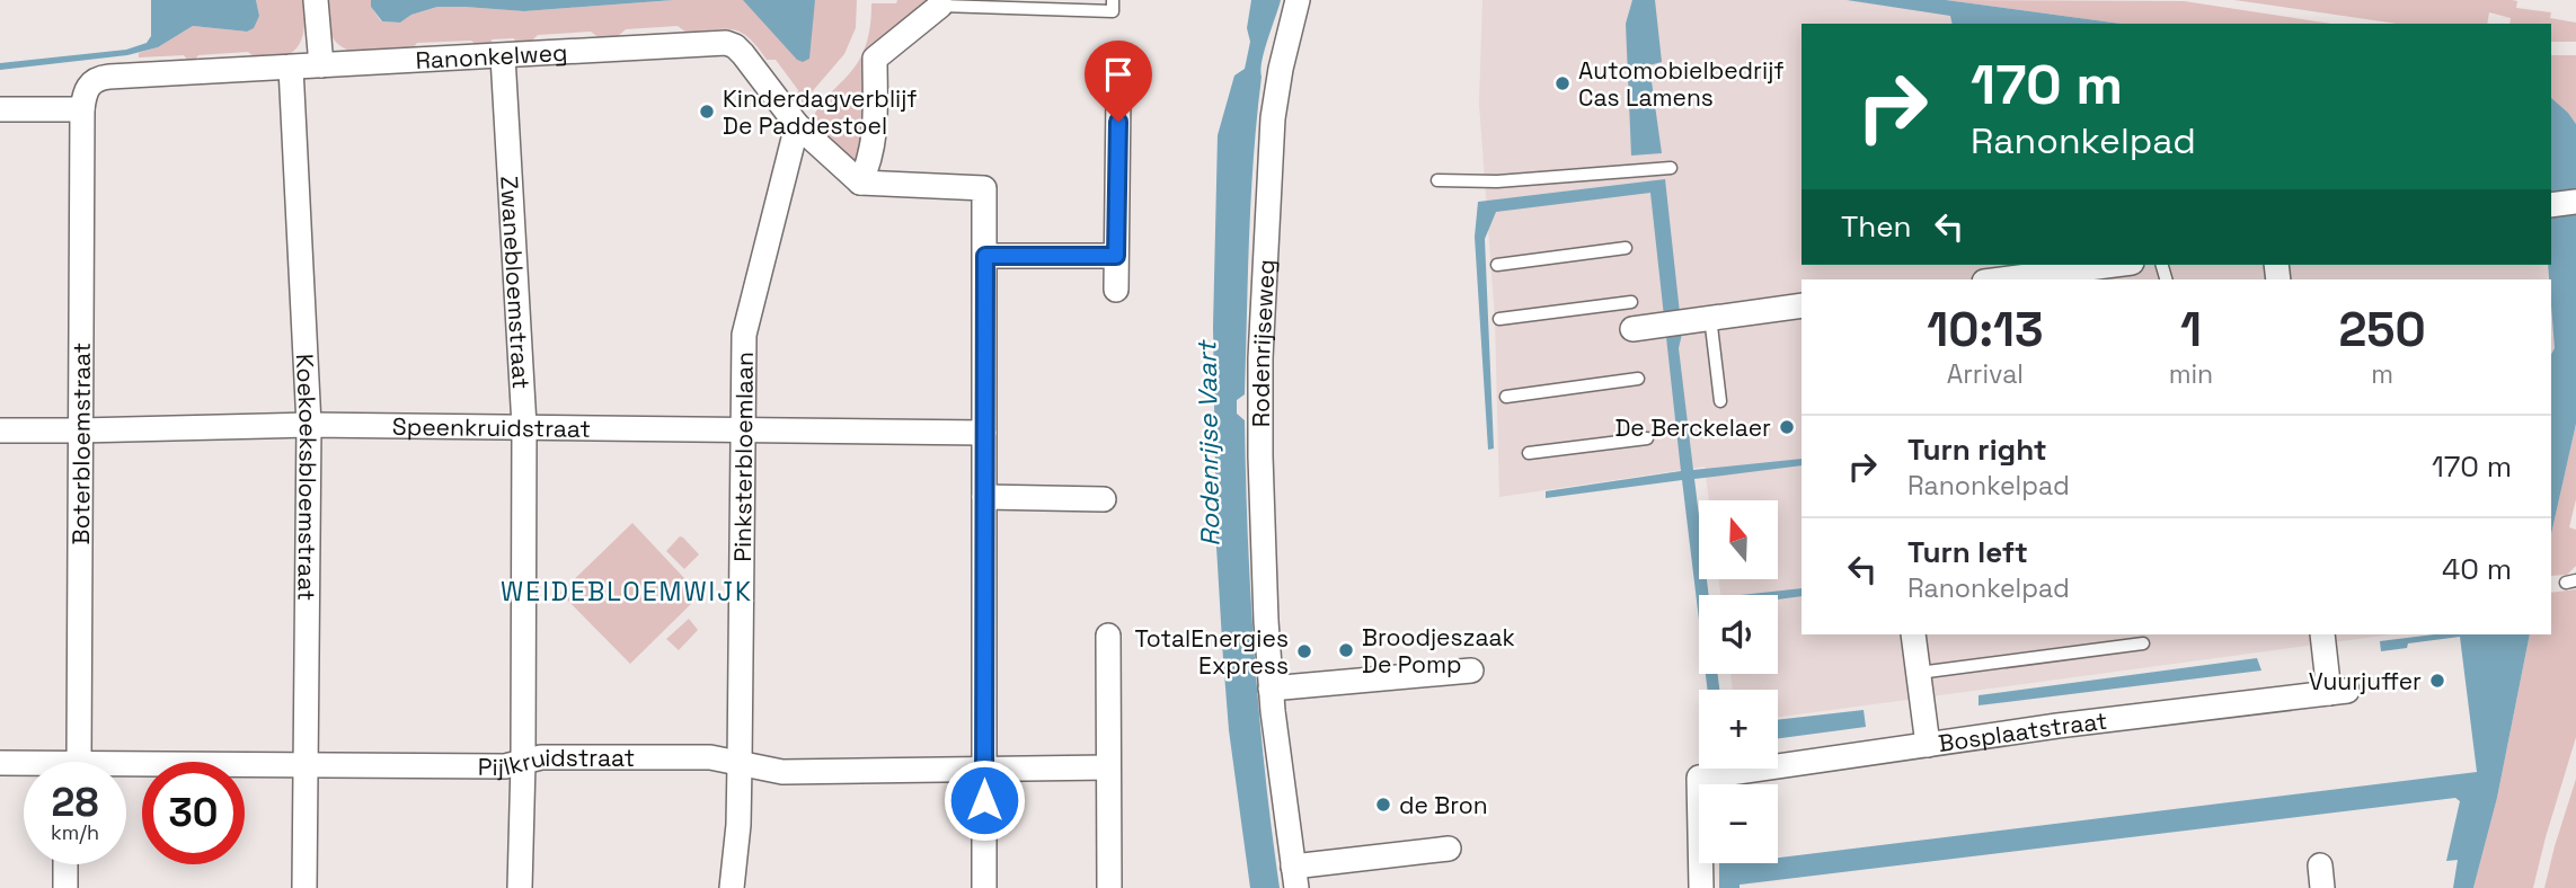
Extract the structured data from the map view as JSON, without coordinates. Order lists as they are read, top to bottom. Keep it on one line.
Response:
{"streets":{"street":["Ranonkelweg","Zwanebloemstraat","Rodenrijseweg","Speenkruidstraat","Boterbloemstraat","Pinksterbloemlaan","Koekoeksbloemstraat","Bosplaatstraat","Pijlkruidstraat"]},"crossings":[["Ranonkelweg","Zwanebloemstraat"],["Ranonkelweg","Boterbloemstraat"],["Ranonkelweg","Pinksterbloemlaan"],["Ranonkelweg","Koekoeksbloemstraat"],["Zwanebloemstraat","Speenkruidstraat"],["Zwanebloemstraat","Pijlkruidstraat"],["Speenkruidstraat","Boterbloemstraat"],["Speenkruidstraat","Pinksterbloemlaan"],["Speenkruidstraat","Koekoeksbloemstraat"],["Pinksterbloemlaan","Pijlkruidstraat"],["Koekoeksbloemstraat","Pijlkruidstraat"]],"districts":["WEIDEBLOEMWIJK"],"water":["Rodenrijse Vaart"],"places":["Automobielbedrijf Cas Lamens","Kinderdagverblijf De Paddestoel","De Berckelaer","Broodjeszaak De Pomp","TotalEnergies Express","Vuurjuffer","de Bron"],"north":"top","page":{"turn":["170 m","Ranonkelpad"],"then":"Then","eta":["10:13","Arrival","1","min","250","m"],"list":[{"name":"Turn right","note":"Ranonkelpad","value":"170 m"},{"name":"Turn left","note":"Ranonkelpad","value":"40 m"}],"map_buttons":["+","−"],"speed":"28 km/h","limit":"30"}}
